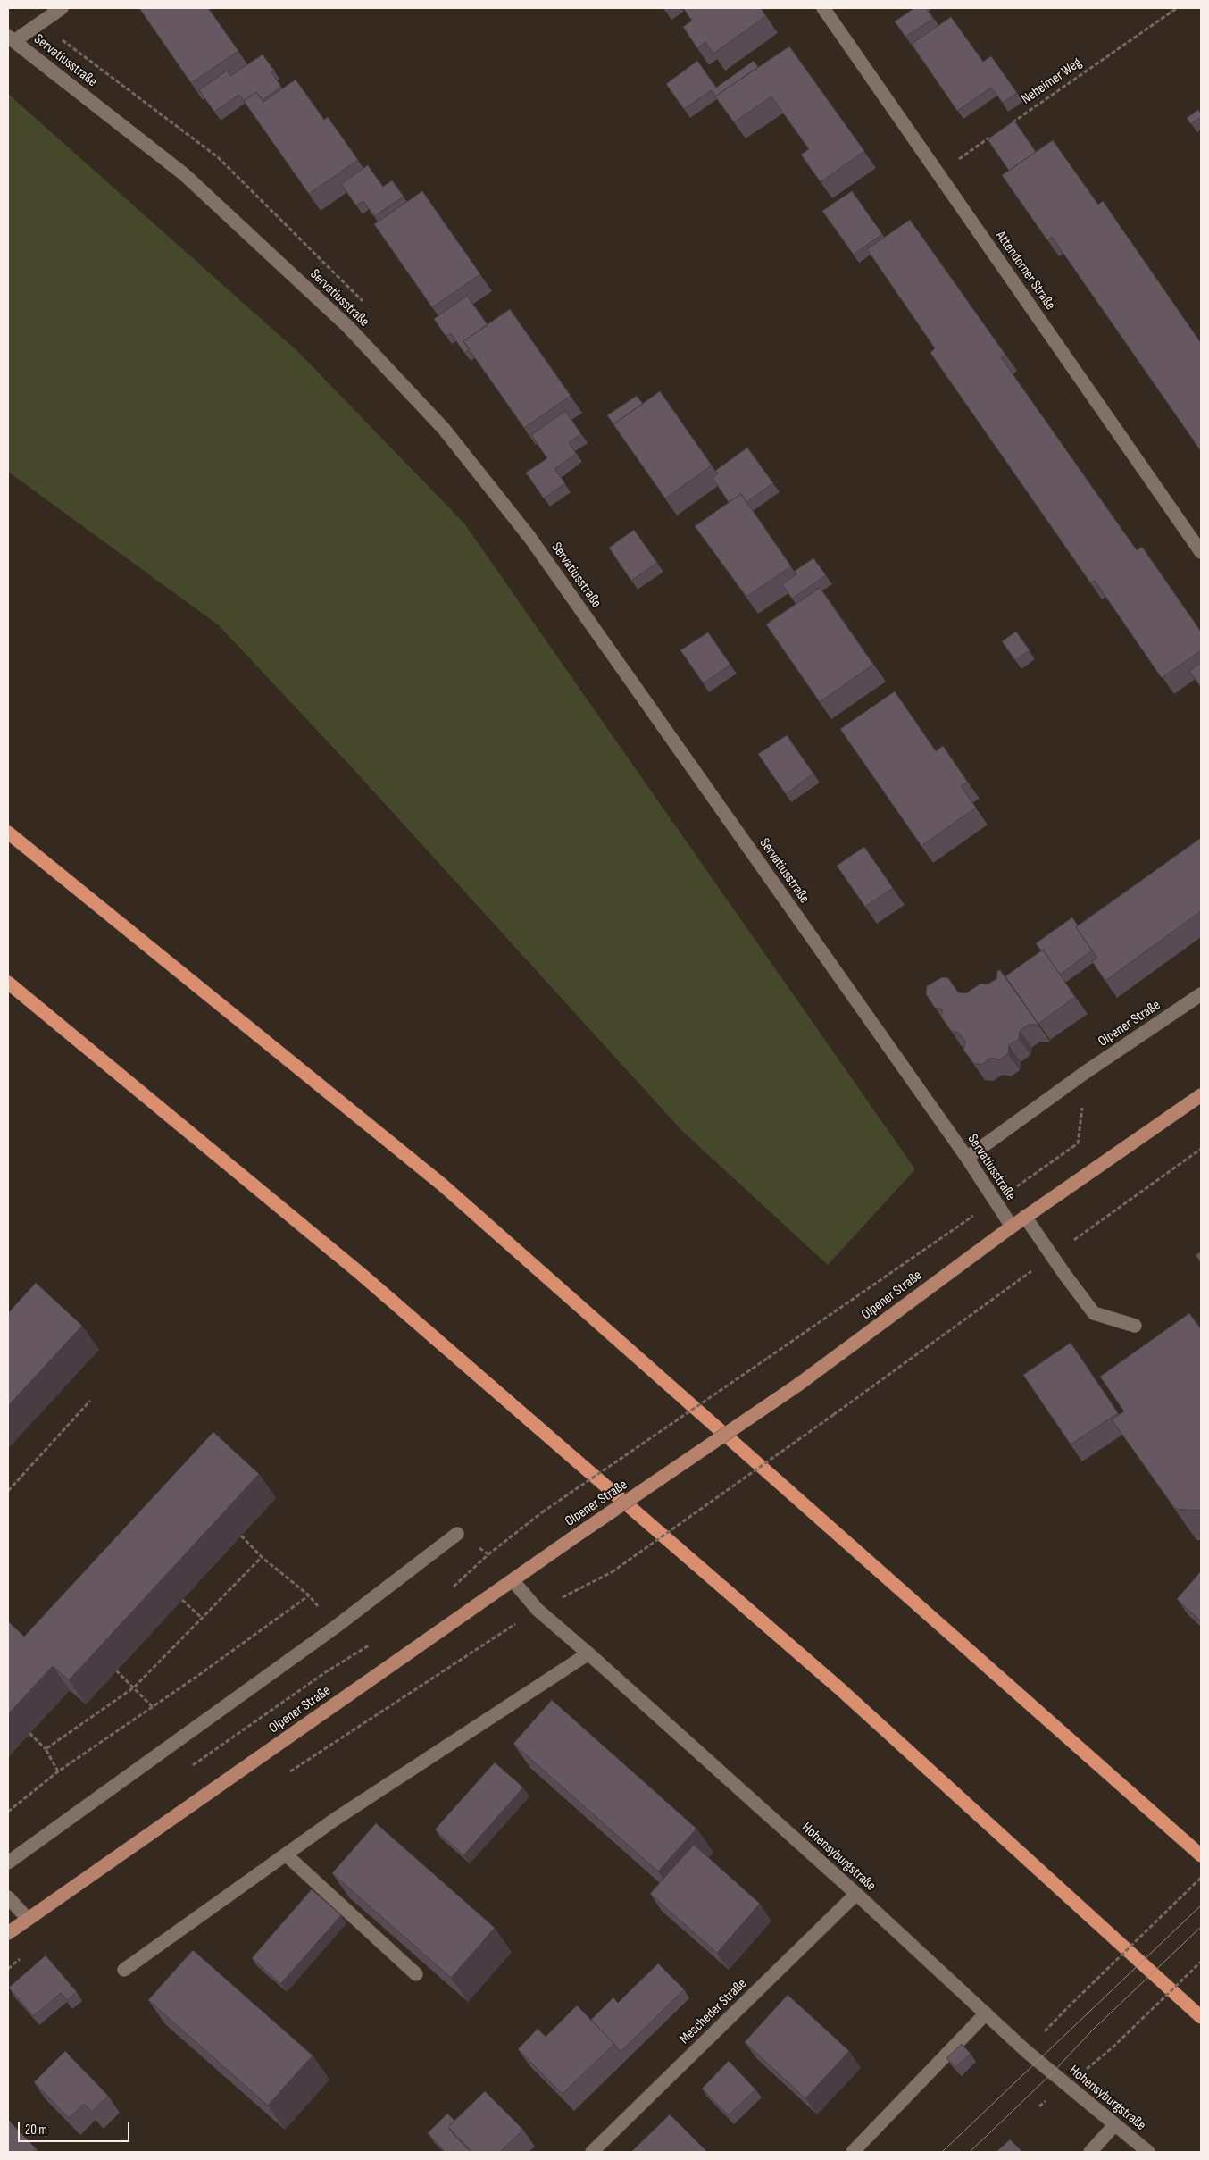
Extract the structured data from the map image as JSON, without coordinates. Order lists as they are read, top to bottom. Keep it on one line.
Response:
{"streets":{"main road":["Olpener Straße"],"street":["Servatiusstraße","Attendorner Straße","Hohensyburgstraße","Mescheder Straße"],"path":["Neheimer Weg"]},"crossings":[["Servatiusstraße","Olpener Straße"],["Olpener Straße","Hohensyburgstraße"],["Hohensyburgstraße","Mescheder Straße"]],"scale_bar":"20 m"}
